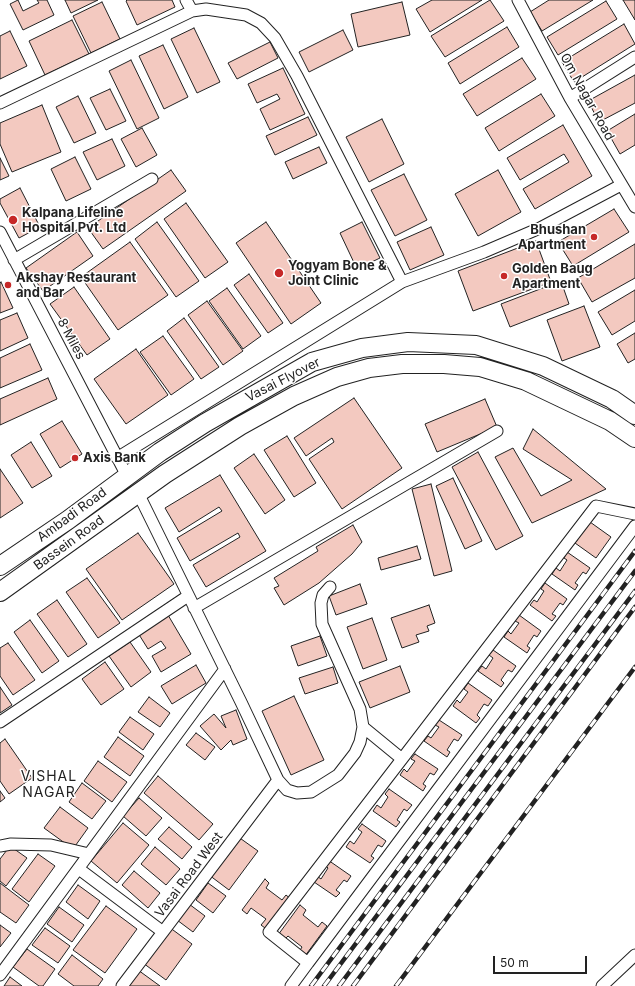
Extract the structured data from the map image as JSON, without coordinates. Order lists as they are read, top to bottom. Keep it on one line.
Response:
{"streets":{"main road":["Vasai Flyover","Ambadi Road","Bassein Road"],"street":["Om Nagar Road","8 Miles","Vasai Road West"]},"crossings":[["Vasai Flyover","Ambadi Road"],["Vasai Flyover","Bassein Road"]],"districts":["VISHAL NAGAR"],"places":["Kalpana Lifeline Hospital Pvt. Ltd","Bhushan Apartment","Yogyam Bone & Joint Clinic","Golden Baug Apartment","Akshay Restaurant and Bar","Axis Bank"],"scale_bar":"50 m"}
